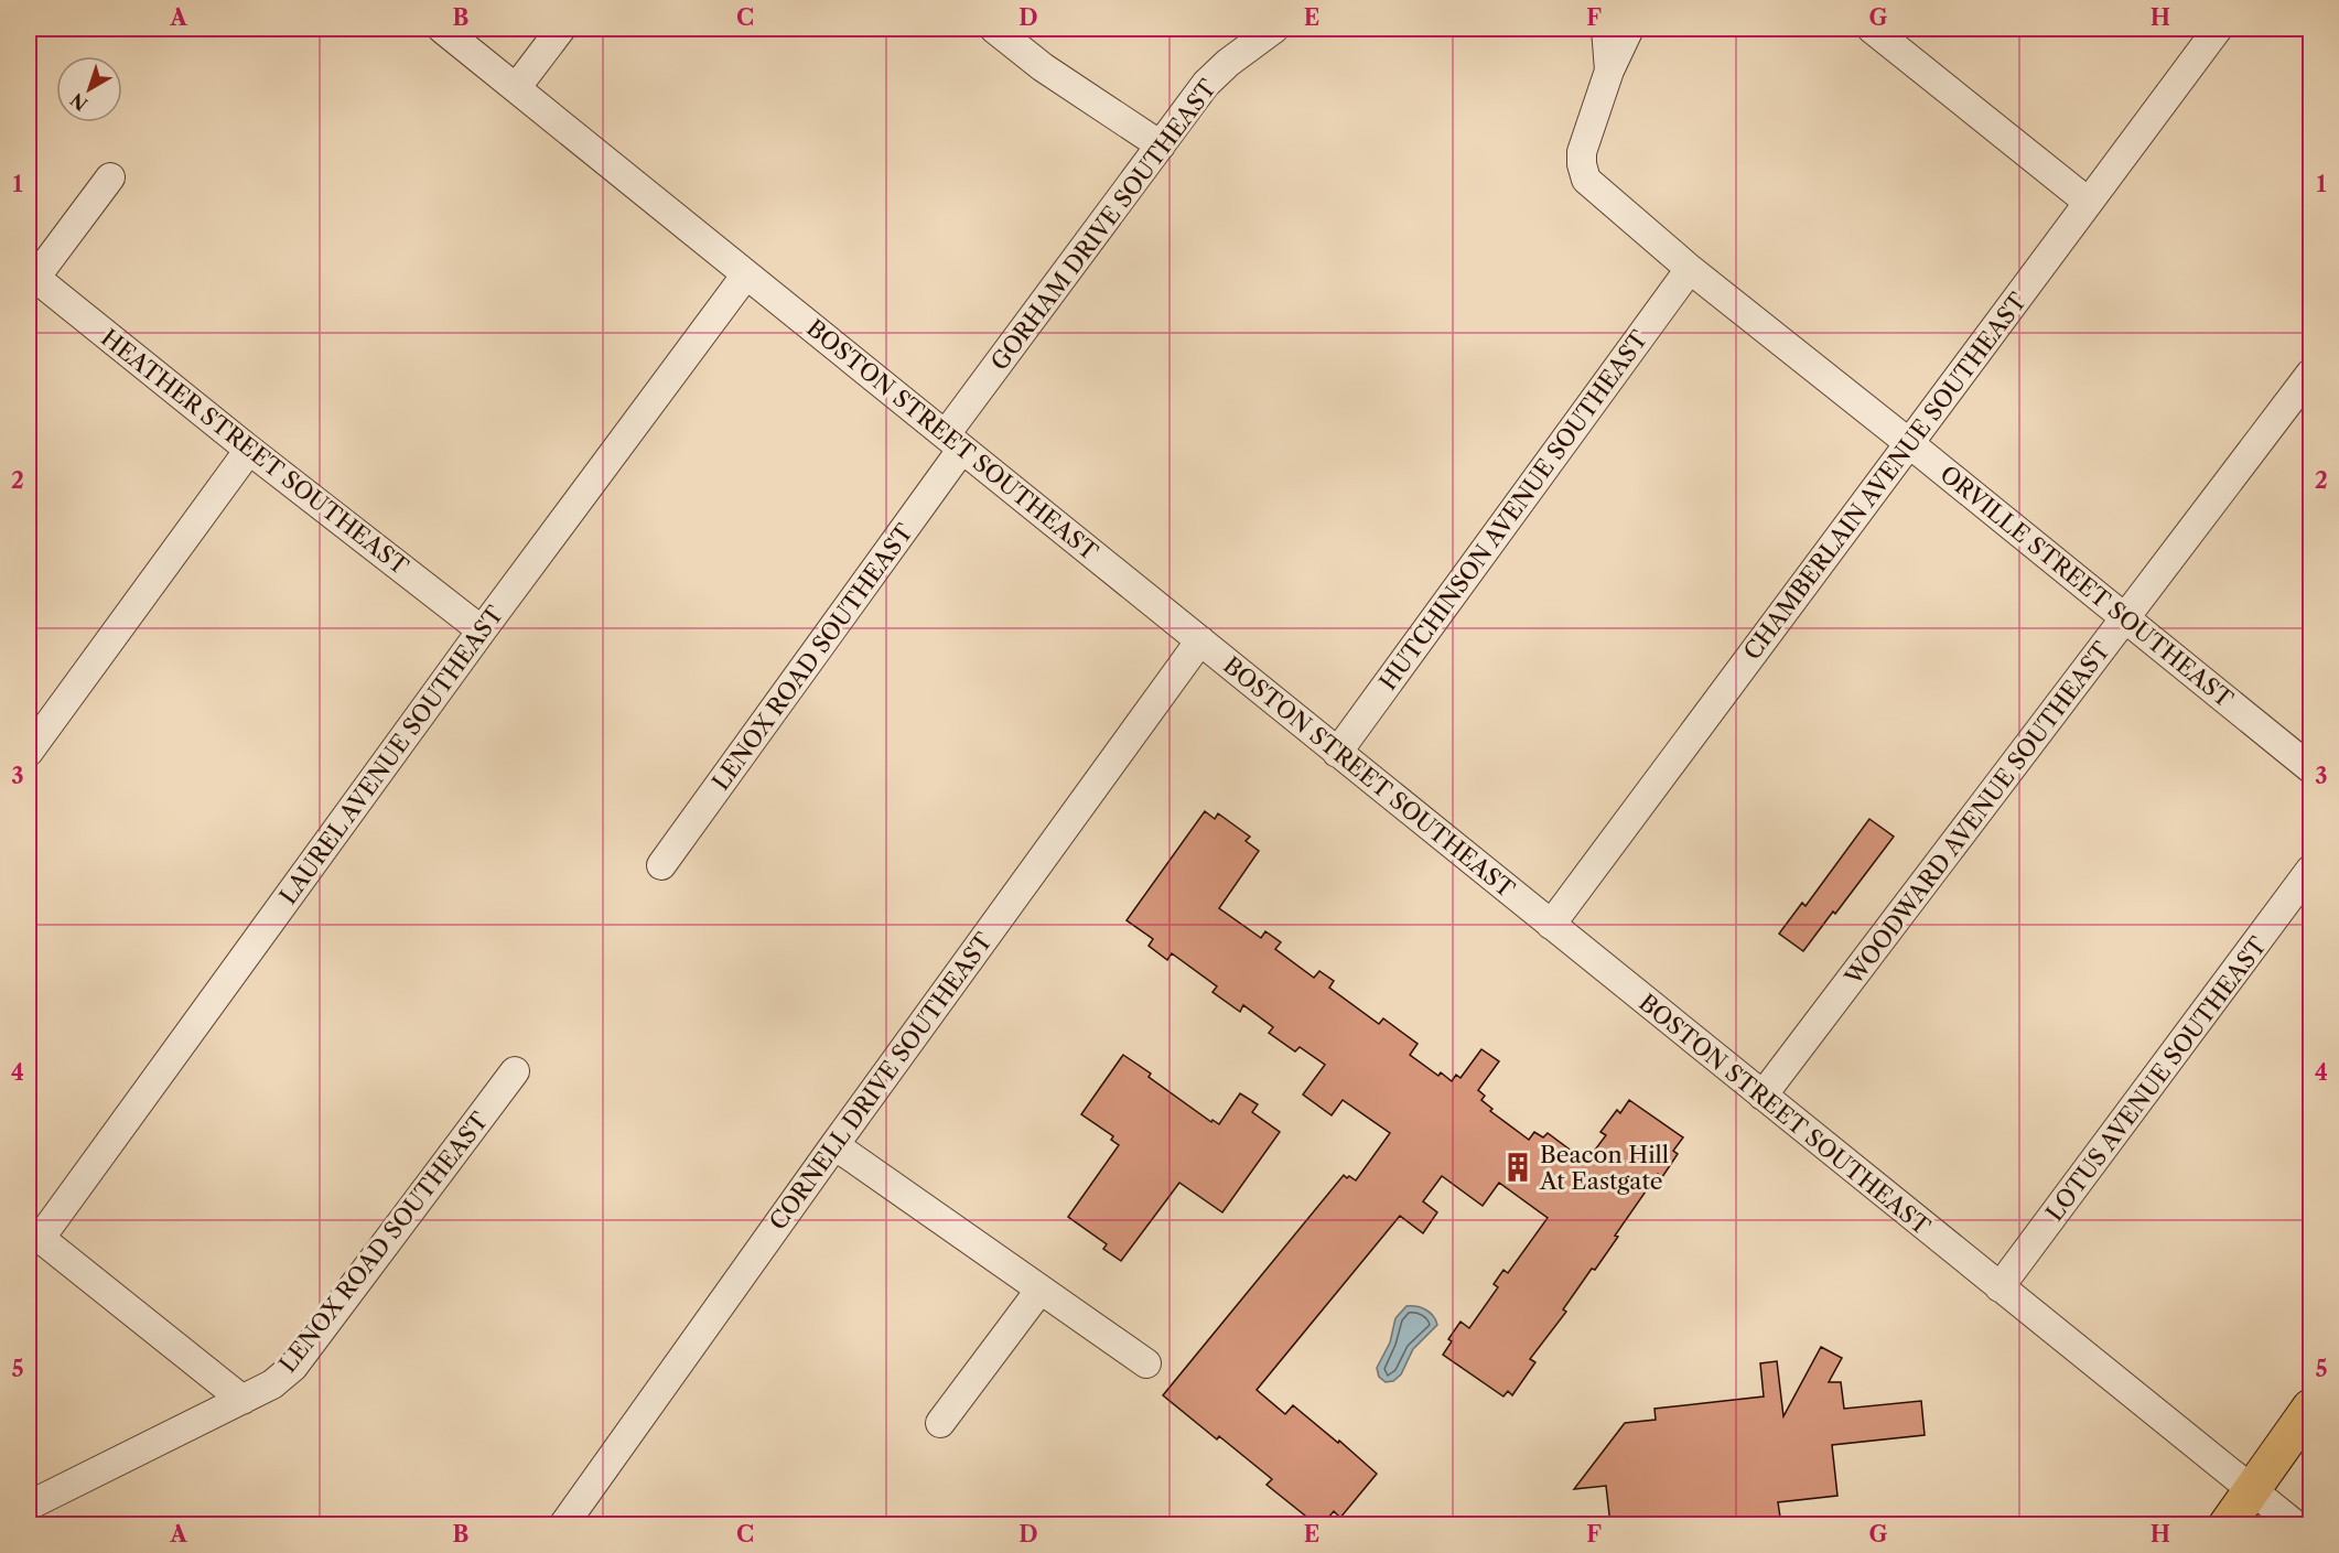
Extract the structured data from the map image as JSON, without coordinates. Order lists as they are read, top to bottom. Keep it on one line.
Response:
{"streets":{"street":["GORHAM DRIVE SOUTHEAST","BOSTON STREET SOUTHEAST","HEATHER STREET SOUTHEAST","CHAMBERLAIN AVENUE SOUTHEAST","HUTCHINSON AVENUE SOUTHEAST","ORVILLE STREET SOUTHEAST","LENOX ROAD SOUTHEAST","LAUREL AVENUE SOUTHEAST","WOODWARD AVENUE SOUTHEAST","LOTUS AVENUE SOUTHEAST","CORNELL DRIVE SOUTHEAST"]},"crossings":[["GORHAM DRIVE SOUTHEAST","BOSTON STREET SOUTHEAST"],["GORHAM DRIVE SOUTHEAST","LENOX ROAD SOUTHEAST"],["BOSTON STREET SOUTHEAST","CHAMBERLAIN AVENUE SOUTHEAST"],["BOSTON STREET SOUTHEAST","HUTCHINSON AVENUE SOUTHEAST"],["BOSTON STREET SOUTHEAST","LENOX ROAD SOUTHEAST"],["BOSTON STREET SOUTHEAST","LAUREL AVENUE SOUTHEAST"],["BOSTON STREET SOUTHEAST","WOODWARD AVENUE SOUTHEAST"],["BOSTON STREET SOUTHEAST","LOTUS AVENUE SOUTHEAST"],["BOSTON STREET SOUTHEAST","CORNELL DRIVE SOUTHEAST"],["HEATHER STREET SOUTHEAST","LAUREL AVENUE SOUTHEAST"],["CHAMBERLAIN AVENUE SOUTHEAST","ORVILLE STREET SOUTHEAST"],["HUTCHINSON AVENUE SOUTHEAST","ORVILLE STREET SOUTHEAST"],["ORVILLE STREET SOUTHEAST","WOODWARD AVENUE SOUTHEAST"]],"places":{"building":["Beacon Hill At Eastgate"]},"north":"bottom left","grid":{"columns":["A","B","C","D","E","F","G","H"],"rows":["1","2","3","4","5"]}}
